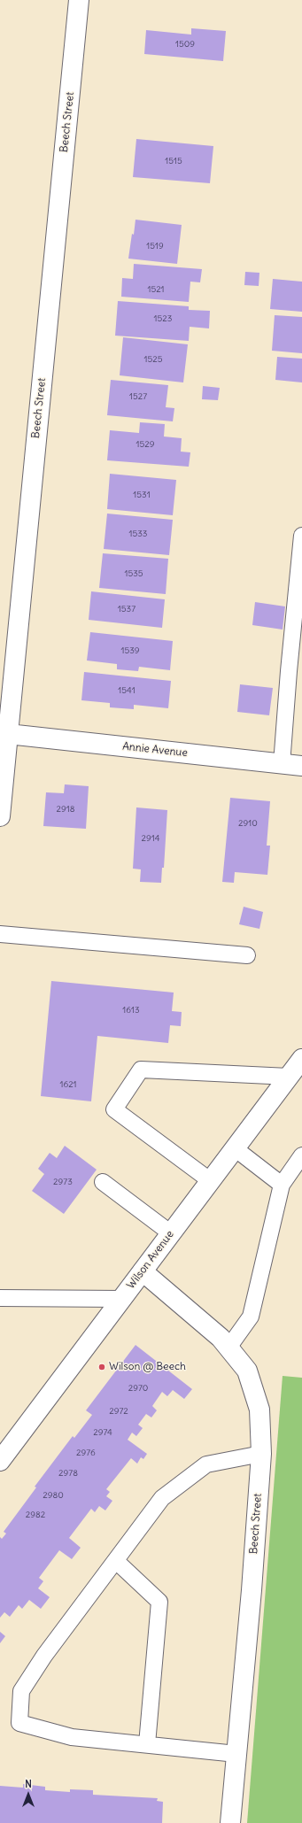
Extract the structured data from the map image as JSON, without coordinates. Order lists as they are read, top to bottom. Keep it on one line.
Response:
{"streets":{"street":["Beech Street","Annie Avenue","Wilson Avenue"]},"crossings":[["Beech Street","Annie Avenue"],["Beech Street","Wilson Avenue"]],"places":["Wilson @ Beech"],"house_numbers":["1509","1515","1519","1521","1523","1525","1527","1529","1531","1533","1535","1537","1539","1541","2918","2910","2914","1613","1621","2973","2970","2972","2974","2976","2978","2980","2982"],"north":"top"}
